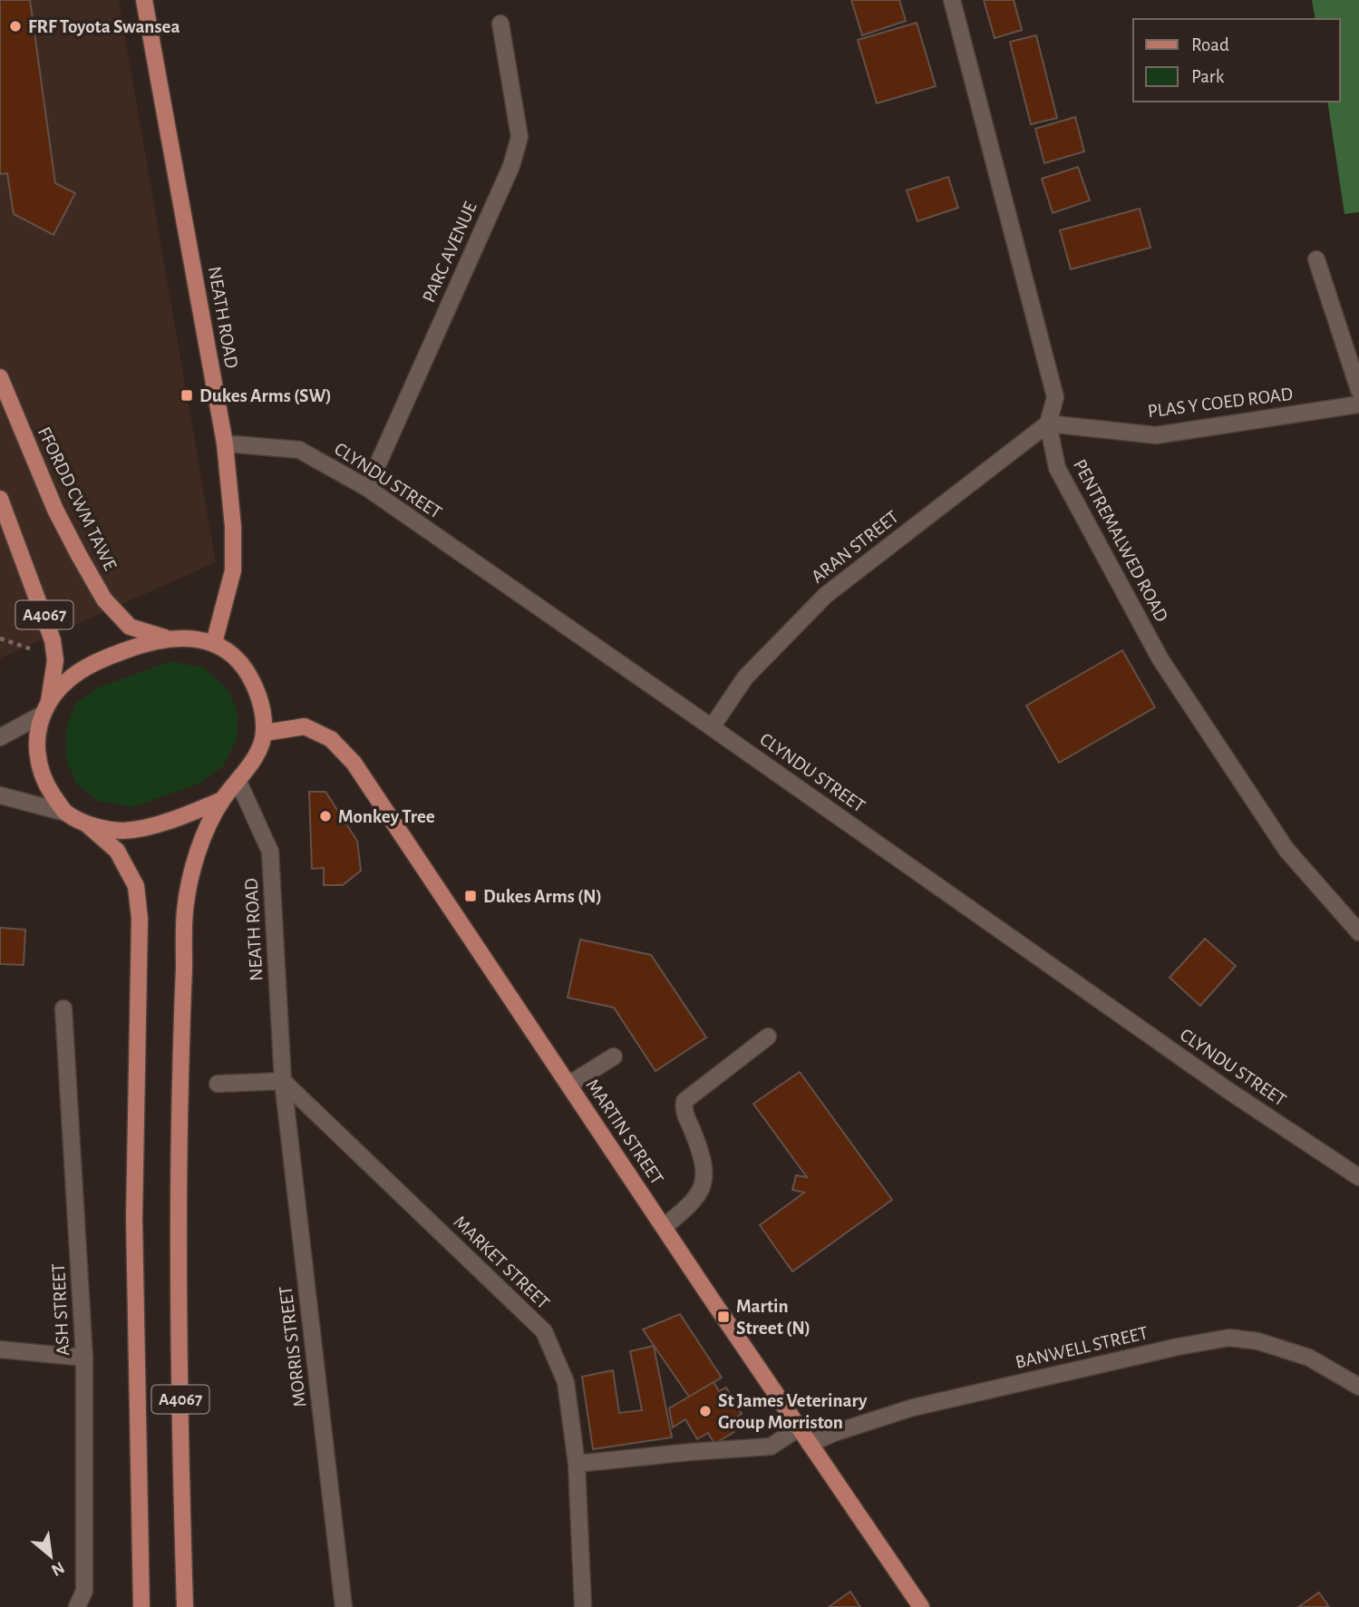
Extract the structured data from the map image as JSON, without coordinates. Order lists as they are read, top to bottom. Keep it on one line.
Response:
{"streets":{"main road":["NEATH ROAD","FFORDD CWM TAWE","A4067","MARTIN STREET"],"street":["PARC AVENUE","PLAS Y COED ROAD","CLYNDU STREET","PENTREMALWED ROAD","ARAN STREET","MARKET STREET","ASH STREET","MORRIS STREET","BANWELL STREET"]},"crossings":[["PARC AVENUE","CLYNDU STREET"],["NEATH ROAD","CLYNDU STREET"],["NEATH ROAD","FFORDD CWM TAWE"],["NEATH ROAD","A4067"],["NEATH ROAD","MARTIN STREET"],["NEATH ROAD","MARKET STREET"],["NEATH ROAD","MORRIS STREET"],["PLAS Y COED ROAD","PENTREMALWED ROAD"],["PLAS Y COED ROAD","ARAN STREET"],["CLYNDU STREET","ARAN STREET"],["FFORDD CWM TAWE","A4067"],["FFORDD CWM TAWE","MARTIN STREET"],["PENTREMALWED ROAD","ARAN STREET"],["A4067","MARTIN STREET"],["MARTIN STREET","BANWELL STREET"],["MARKET STREET","MORRIS STREET"]],"places":{"other":["FRF Toyota Swansea","Monkey Tree","St James Veterinary Group Morriston"],"transit":["Dukes Arms (SW)","Dukes Arms (N)","Martin Street (N)"]},"legend":["Road","Park"],"north":"bottom right"}
